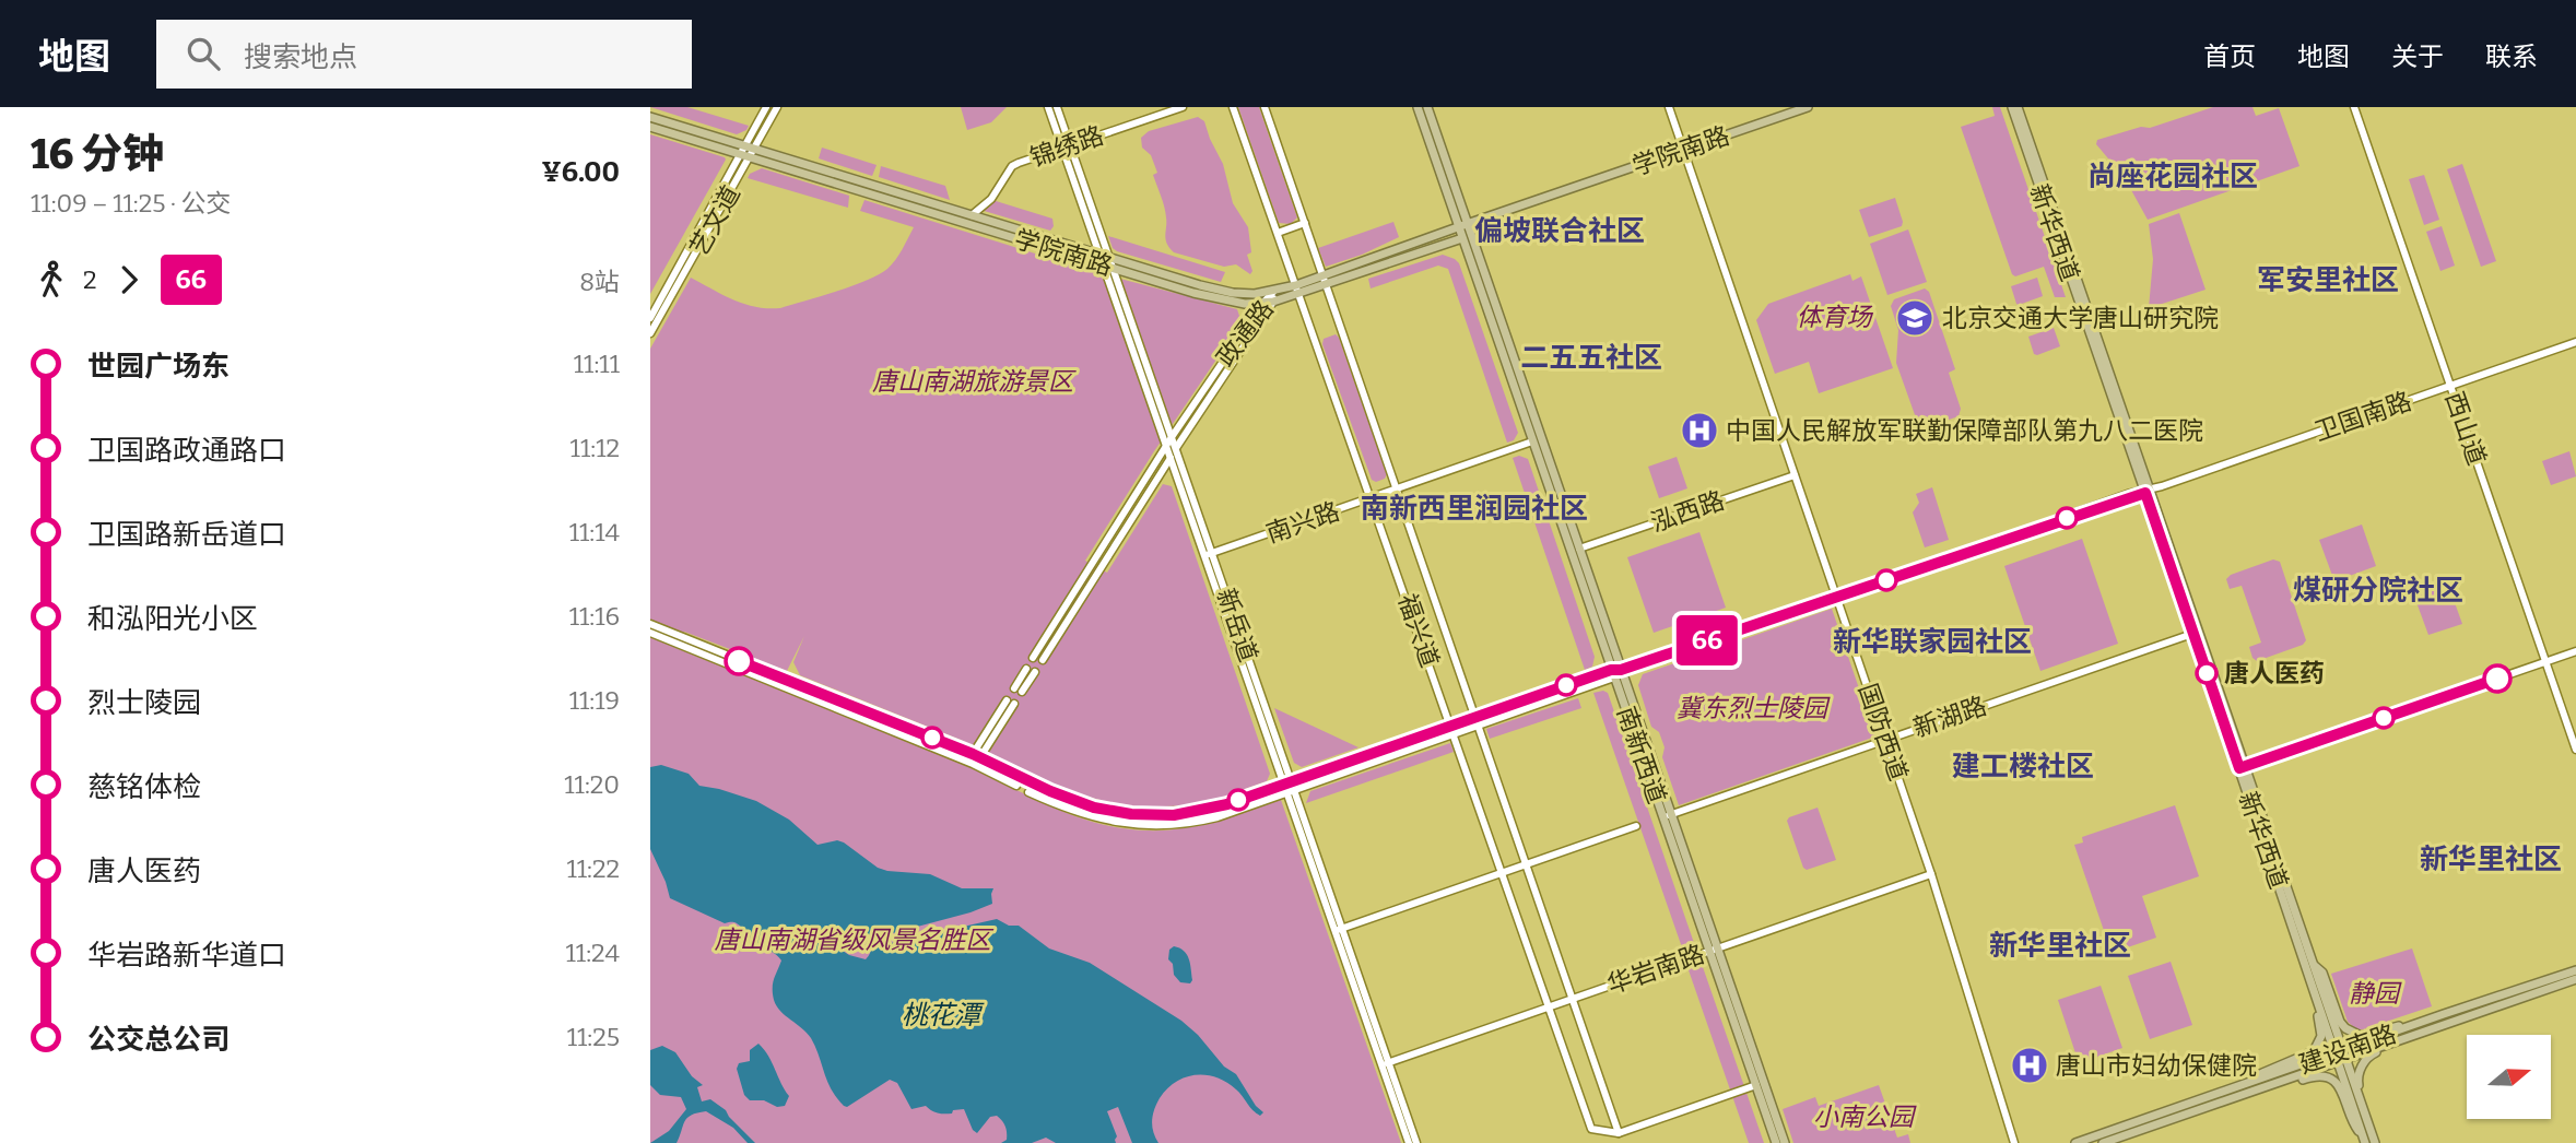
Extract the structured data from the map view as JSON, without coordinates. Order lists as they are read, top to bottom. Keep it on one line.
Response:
{"streets":{"main road":["学院南路","新华西道","南新西道","建设南路"],"street":["锦绣路","艺文道","政通路","卫国南路","西山道","泓西路","南兴路","新岳道","福兴道","新湖路","国防西道","华岩南路"]},"crossings":[["锦绣路","学院南路"],["锦绣路","新岳道"],["学院南路","艺文道"],["学院南路","政通路"],["学院南路","新岳道"],["学院南路","福兴道"],["学院南路","国防西道"],["学院南路","南新西道"],["新华西道","卫国南路"],["新华西道","新湖路"],["新华西道","建设南路"],["政通路","新岳道"],["卫国南路","西山道"],["卫国南路","新岳道"],["卫国南路","福兴道"],["卫国南路","国防西道"],["卫国南路","南新西道"],["泓西路","国防西道"],["泓西路","南新西道"],["南兴路","新岳道"],["南兴路","福兴道"],["南兴路","南新西道"],["新岳道","华岩南路"],["福兴道","华岩南路"],["新湖路","国防西道"],["新湖路","南新西道"],["国防西道","华岩南路"],["南新西道","华岩南路"]],"districts":["尚座花园社区","偏坡联合社区","军安里社区","二五五社区","南新西里润园社区","煤研分院社区","新华联家园社区","建工楼社区","新华里社区","新华里社区"],"water":["桃花潭"],"parks":["体育场","唐山南湖旅游景区","冀东烈士陵园","唐山南湖省级风景名胜区","静园","小南公园"],"places":{"school or university":["北京交通大学唐山研究院"],"hospital":["中国人民解放军联勤保障部队第九八二医院","唐山市妇幼保健院"],"other":["唐人医药"]},"lines":["bus line 66"],"north":"right","page":{"header":"地图","search":"搜索地点","nav":["首页","地图","关于","联系"],"heading":["16 分钟","11:09 – 11:25 · 公交","¥6.00"],"on_map":"66","legs":["2","66","8站"],"list":[{"name":"世园广场东","value":"11:11"},{"name":"卫国路政通路口","value":"11:12"},{"name":"卫国路新岳道口","value":"11:14"},{"name":"和泓阳光小区","value":"11:16"},{"name":"烈士陵园","value":"11:19"},{"name":"慈铭体检","value":"11:20"},{"name":"唐人医药","value":"11:22"},{"name":"华岩路新华道口","value":"11:24"},{"name":"公交总公司","value":"11:25"}]}}
